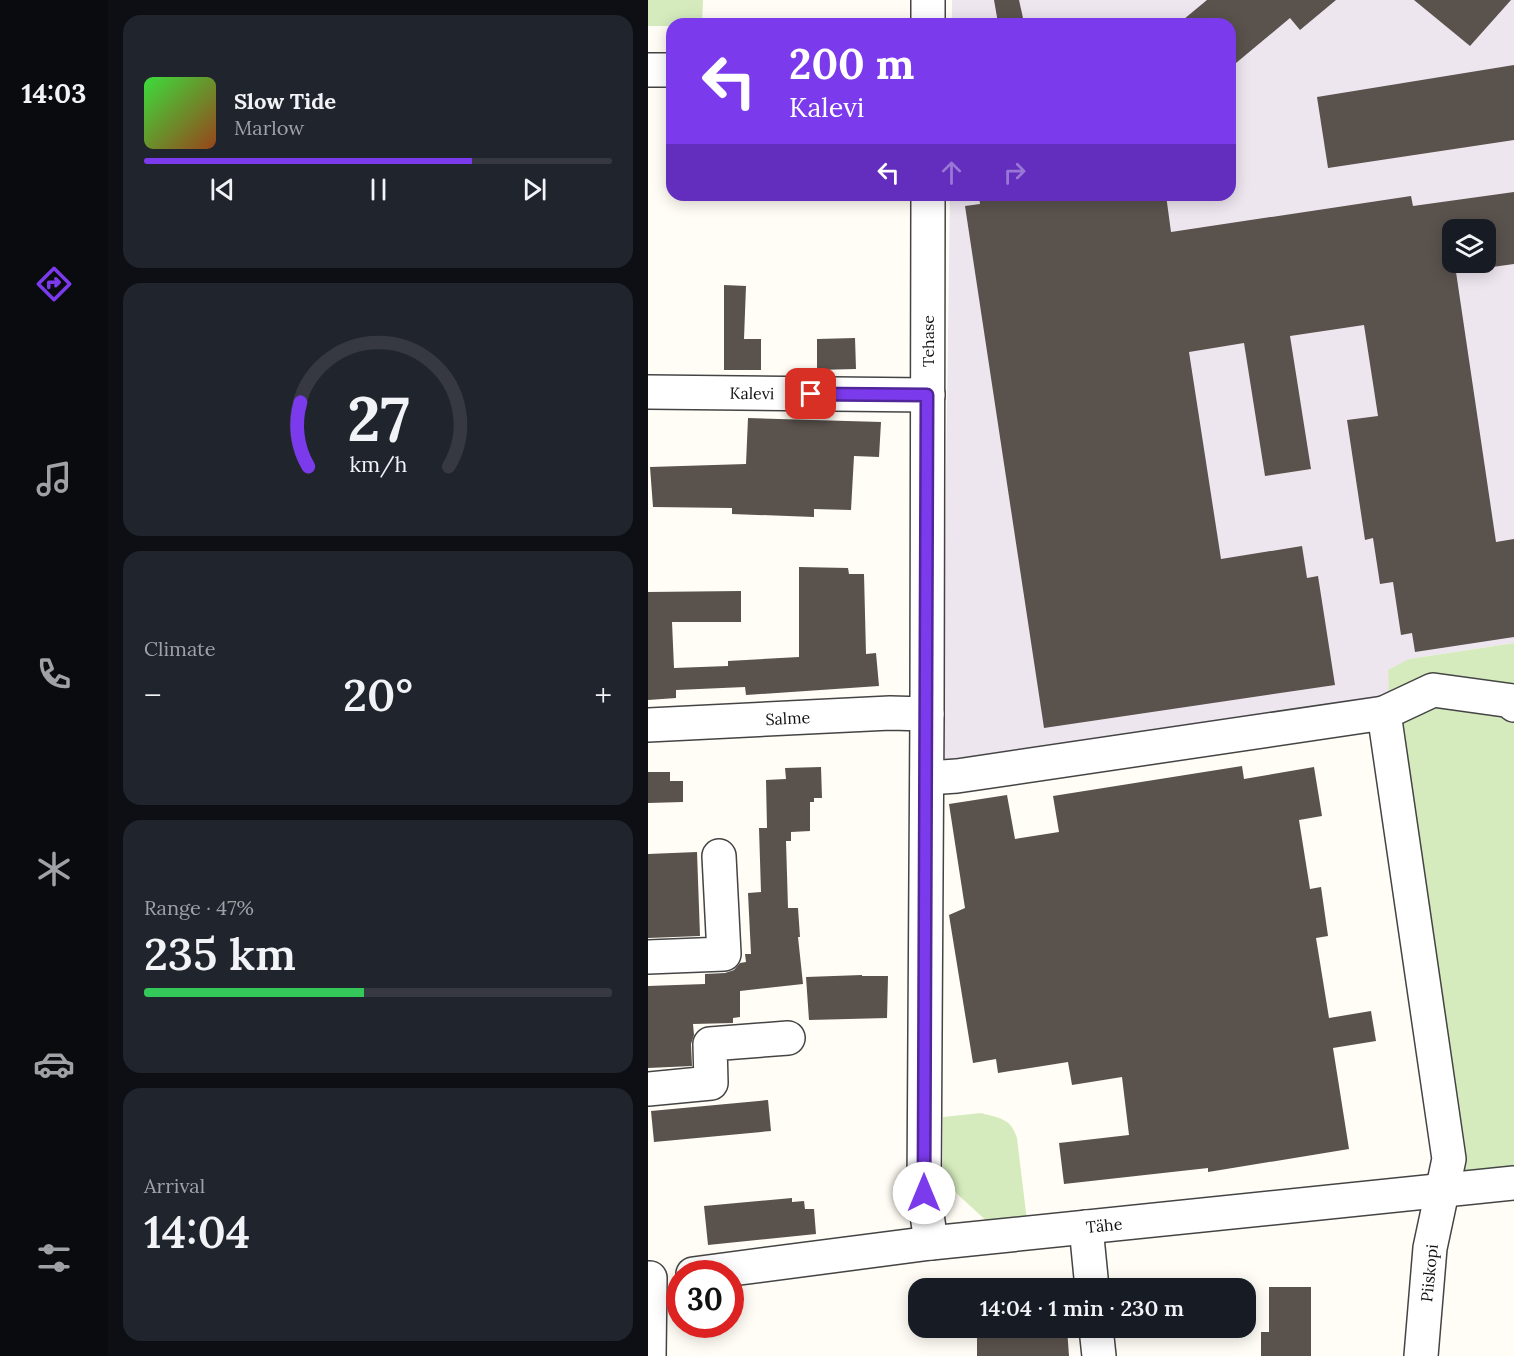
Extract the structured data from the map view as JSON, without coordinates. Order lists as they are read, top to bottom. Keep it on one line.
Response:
{"streets":{"street":["Tehase","Kalevi","Salme","Tähe","Piiskopi"]},"crossings":[["Tehase","Kalevi"],["Tehase","Salme"],["Tehase","Tähe"],["Tähe","Piiskopi"]],"page":{"tabs":"14:03","turn":["200 m","Kalevi"],"song":["Slow Tide","Marlow"],"tile":["Climate",["Range · 47%","235 km"],["Arrival","14:04"]],"heat":["−","20°","+"],"limit":"30","trip":"14:04 · 1 min · 230 m","gauge":["27","km/h"]}}
